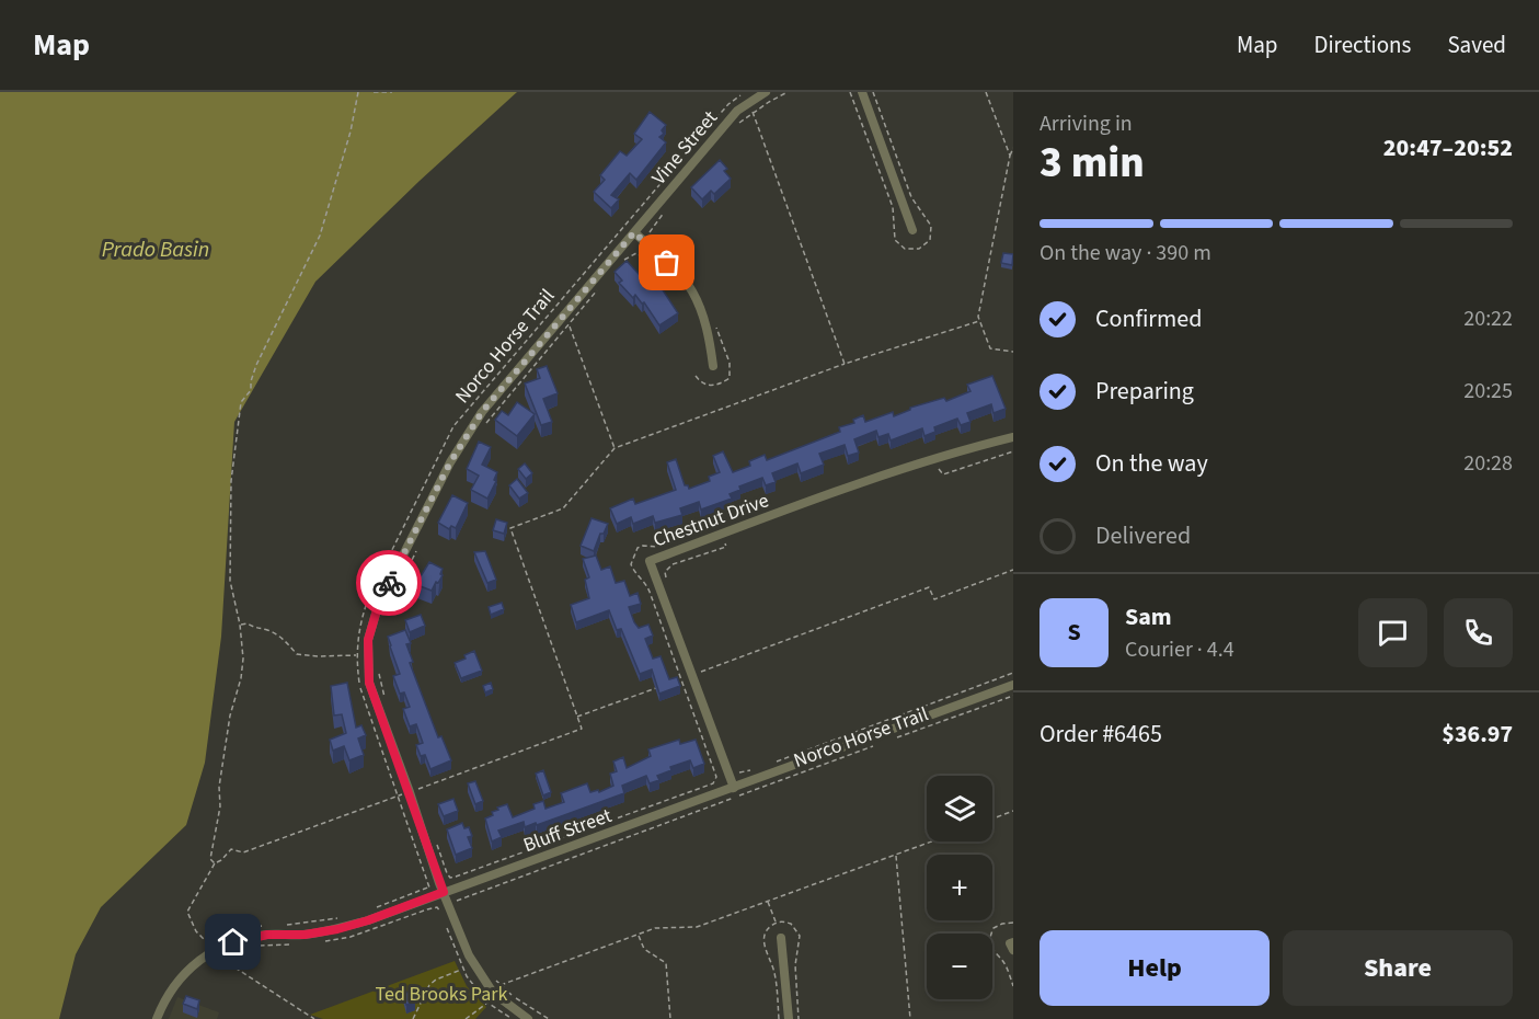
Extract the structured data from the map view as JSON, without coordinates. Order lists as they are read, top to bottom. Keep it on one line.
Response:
{"streets":{"street":["Vine Street","Chestnut Drive","Bluff Street"],"path":["Norco Horse Trail"]},"crossings":[["Vine Street","Norco Horse Trail"],["Vine Street","Bluff Street"],["Chestnut Drive","Bluff Street"]],"water":["Prado Basin"],"parks":["Ted Brooks Park"],"page":{"header":"Map","nav":["Map","Directions","Saved"],"heading":["3 min","Arriving in","20:47–20:52"],"panel":["Sam","Courier · 4.4","Order #6465","$36.97"],"bar":"On the way · 390 m","list":[["Confirmed","20:22"],["Preparing","20:25"],["On the way","20:28"],"Delivered"],"round":"S","map_buttons":["+","−"],"buttons":["Help","Share"]}}
